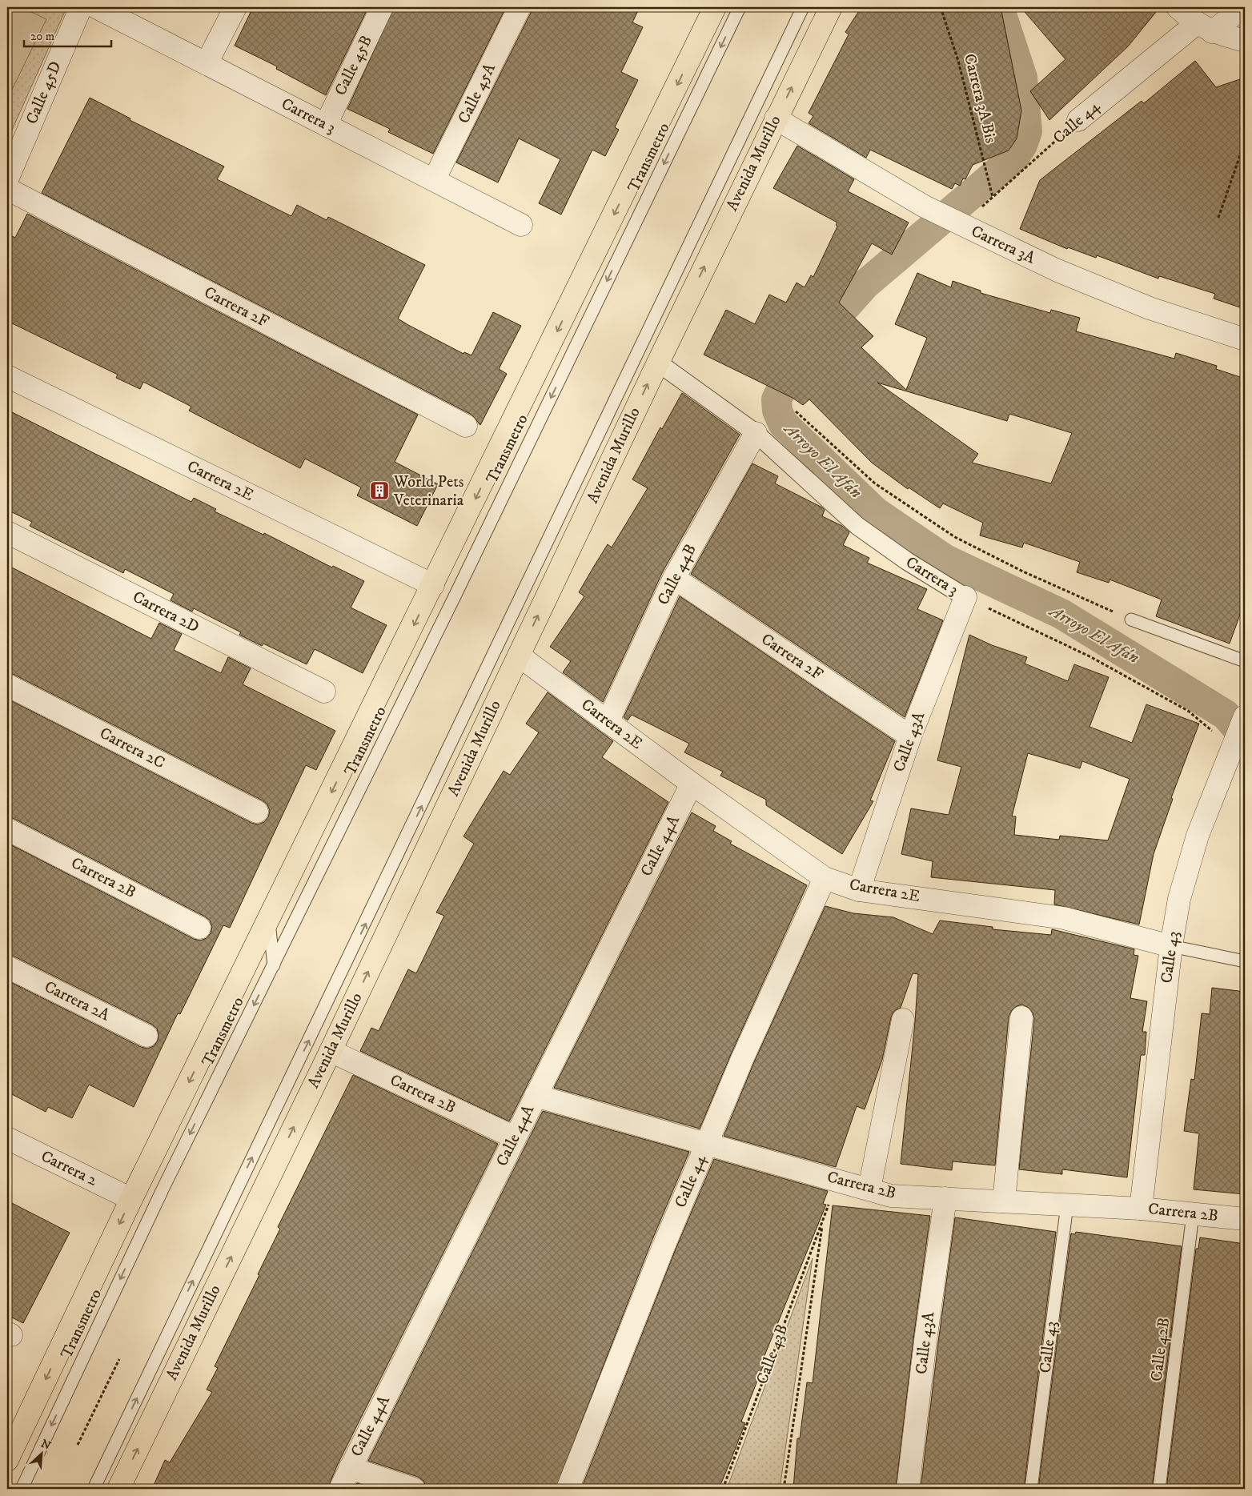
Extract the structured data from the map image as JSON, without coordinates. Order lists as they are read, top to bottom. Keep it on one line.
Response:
{"streets":{"main road":["Avenida Murillo"],"street":["Calle 45B","Calle 45D","Calle 45A","Carrera 3","Calle 44","Carrera 3A","Carrera 2F","Carrera 2E","Calle 44B","Carrera 2D","Calle 43A","Carrera 2C","Calle 44A","Carrera 2B","Calle 43","Carrera 2A","Carrera 2"],"lane":["Transmetro","Calle 42B"],"path":["Carrera 3A Bis","Calle 43B"]},"crossings":[["Calle 45B","Carrera 3"],["Calle 45A","Carrera 3"],["Carrera 3A Bis","Calle 44"],["Carrera 3","Avenida Murillo"],["Carrera 3","Calle 44B"],["Carrera 3","Calle 43A"],["Carrera 3","Calle 43"],["Calle 44","Carrera 3A"],["Calle 44","Carrera 2E"],["Calle 44","Carrera 2B"],["Avenida Murillo","Carrera 3A"],["Avenida Murillo","Carrera 2E"],["Avenida Murillo","Carrera 2B"],["Carrera 2F","Calle 44B"],["Carrera 2F","Calle 43A"],["Carrera 2E","Calle 44B"],["Carrera 2E","Calle 43A"],["Carrera 2E","Calle 44A"],["Carrera 2E","Calle 43"],["Calle 43A","Carrera 2B"],["Calle 44A","Carrera 2B"],["Carrera 2B","Calle 43"],["Carrera 2B","Calle 42B"],["Carrera 2B","Calle 43B"]],"water":["Arroyo El Afán"],"places":{"building":["World Pets Veterinaria"]},"scale_bar":"20 m","north":"top right"}
